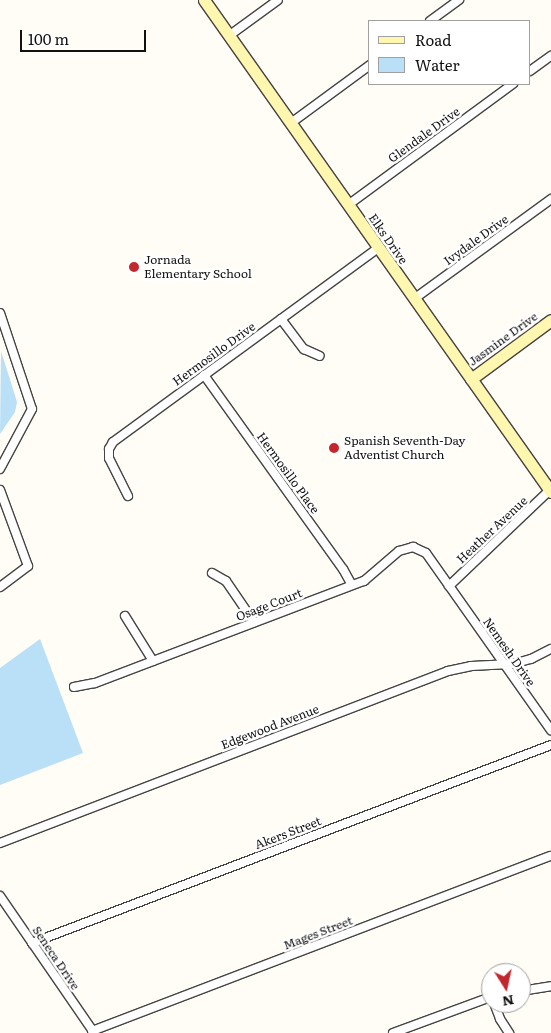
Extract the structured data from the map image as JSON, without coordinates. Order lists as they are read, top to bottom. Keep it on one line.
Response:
{"streets":{"main road":["Elks Drive","Jasmine Drive"],"street":["Glendale Drive","Ivydale Drive","Hermosillo Drive","Hermosillo Place","Heather Avenue","Osage Court","Nemesh Drive","Edgewood Avenue","Akers Street","Mages Street","Seneca Drive"]},"crossings":[["Glendale Drive","Elks Drive"],["Elks Drive","Ivydale Drive"],["Elks Drive","Jasmine Drive"],["Elks Drive","Hermosillo Drive"],["Elks Drive","Heather Avenue"],["Hermosillo Drive","Hermosillo Place"],["Hermosillo Place","Osage Court"],["Heather Avenue","Osage Court"],["Heather Avenue","Nemesh Drive"],["Osage Court","Nemesh Drive"],["Nemesh Drive","Edgewood Avenue"],["Akers Street","Seneca Drive"],["Mages Street","Seneca Drive"]],"places":["Jornada Elementary School","Spanish Seventh-Day Adventist Church"],"legend":["Road","Water"],"scale_bar":"100 m","north":"bottom"}
